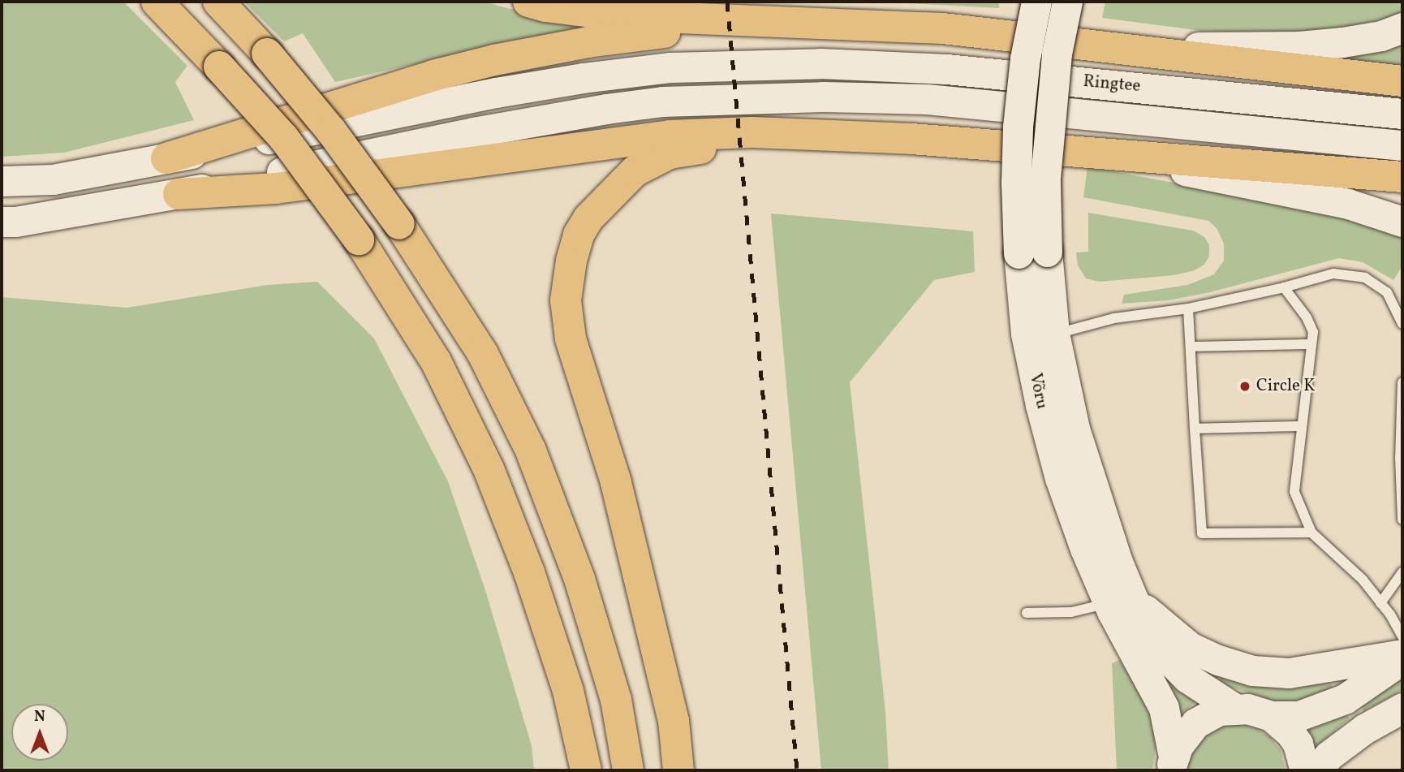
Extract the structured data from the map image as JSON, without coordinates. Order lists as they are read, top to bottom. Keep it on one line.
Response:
{"streets":{"main road":["Ringtee","Võru"]},"places":["Circle K"],"north":"top"}
